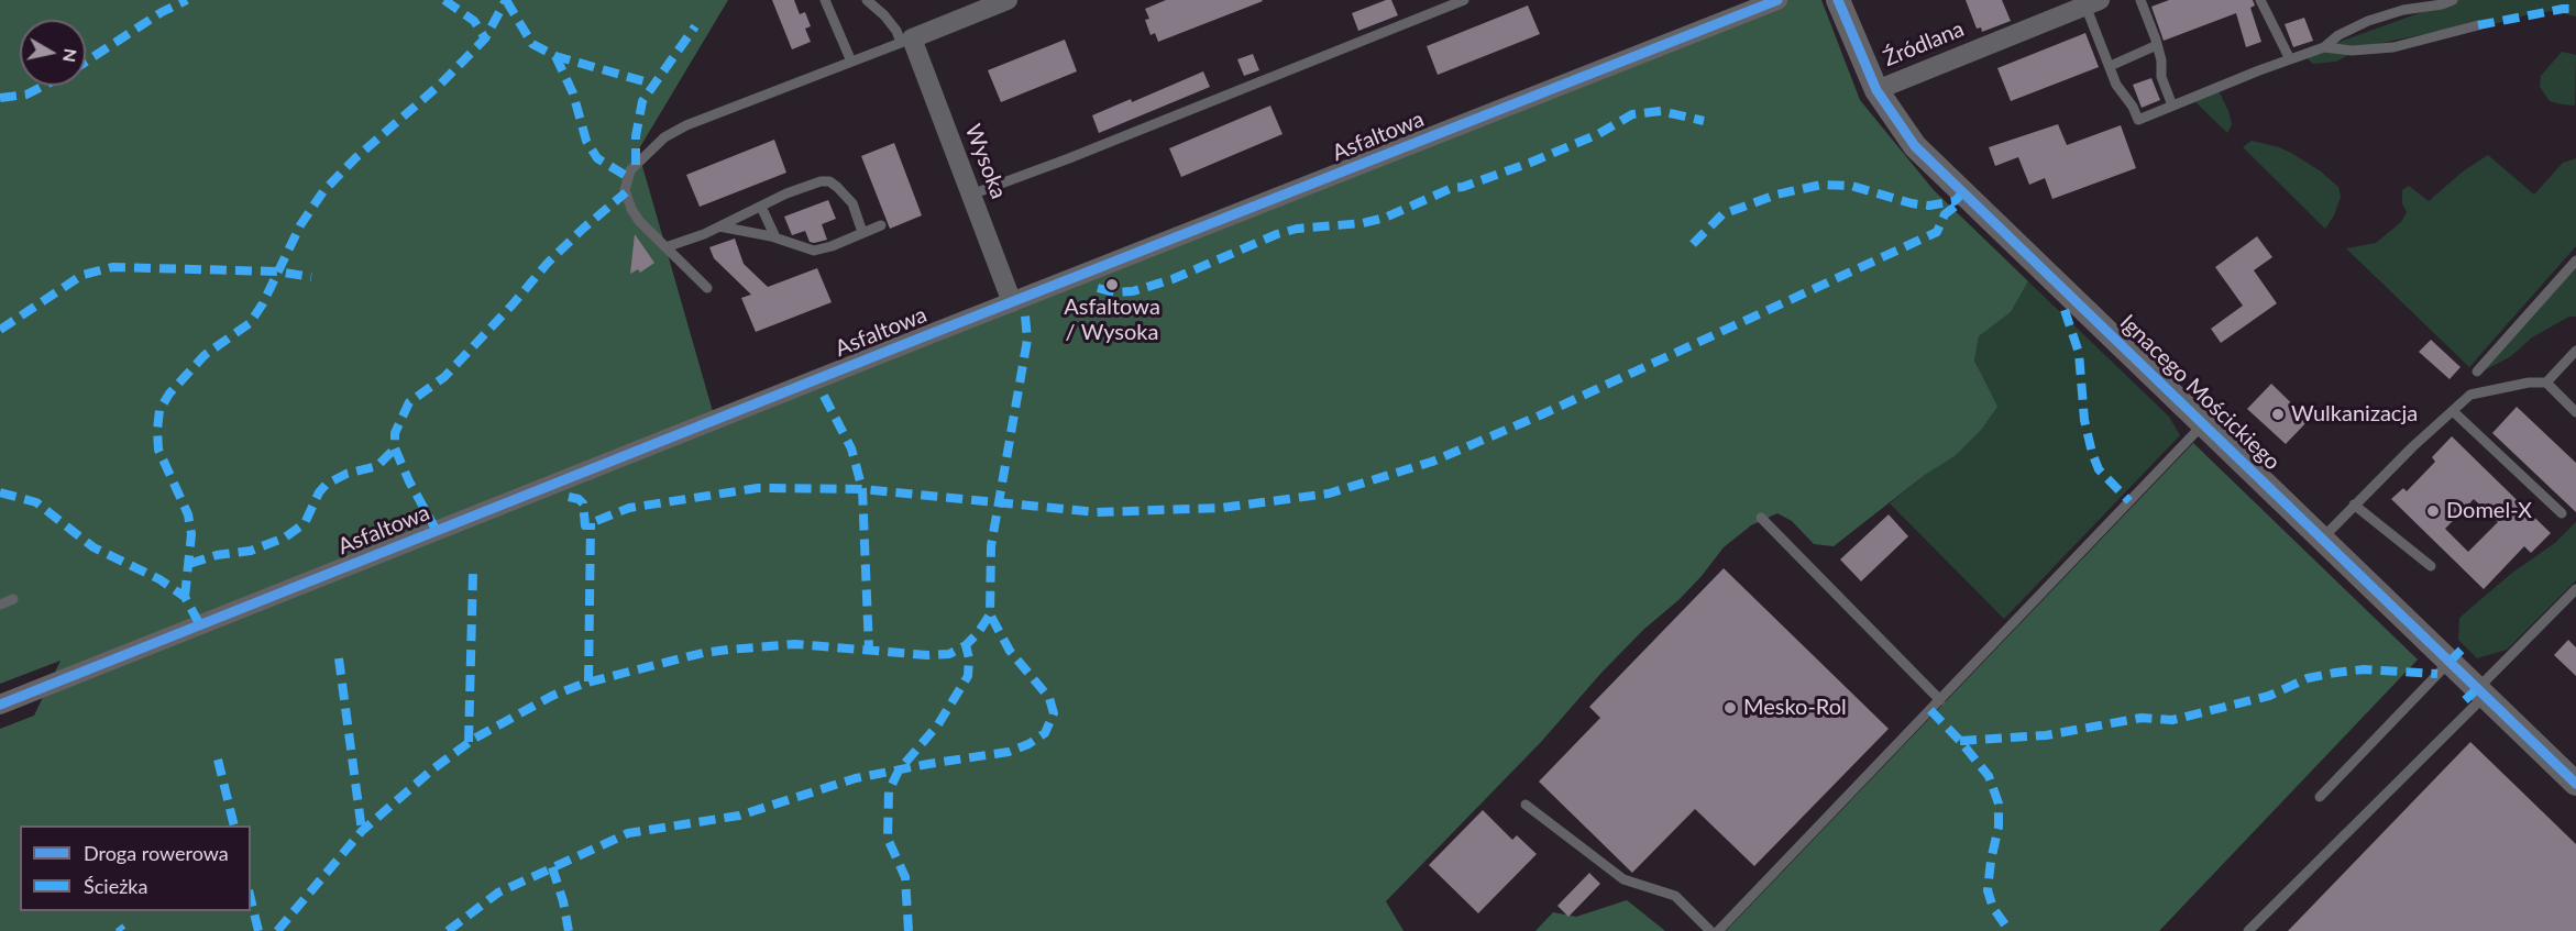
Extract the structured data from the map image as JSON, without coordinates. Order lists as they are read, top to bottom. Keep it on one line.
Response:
{"streets":{"street":["Źródlana","Asfaltowa","Wysoka","Ignacego Mościckiego"]},"crossings":[["Źródlana","Ignacego Mościckiego"],["Asfaltowa","Wysoka"]],"places":["Asfaltowa / Wysoka","Wulkanizacja","Domel-X","Mesko-Rol"],"legend":["Droga rowerowa","Ścieżka"],"north":"right"}
